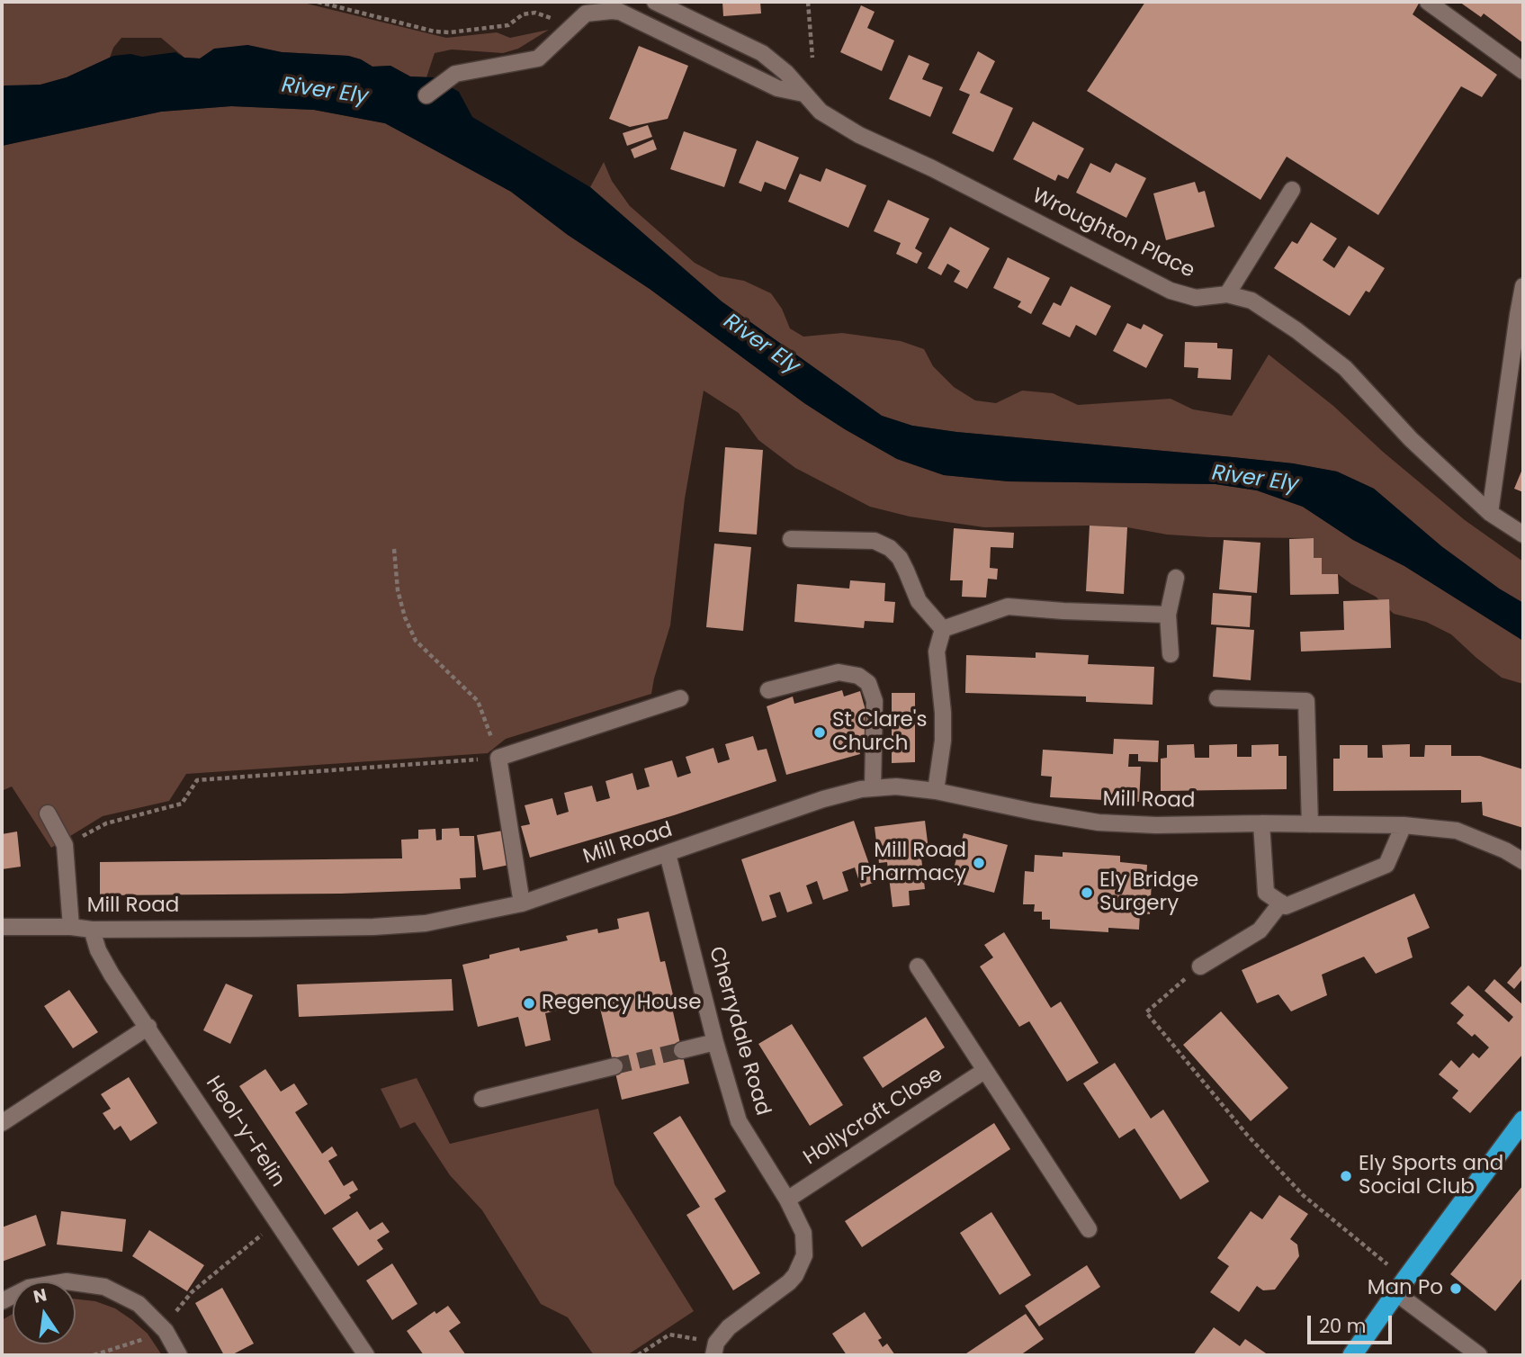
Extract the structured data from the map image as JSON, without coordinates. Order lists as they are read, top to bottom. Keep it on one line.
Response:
{"streets":{"street":["Wroughton Place","Mill Road","Cherrydale Road","Hollycroft Close","Heol-y-Felin"]},"crossings":[["Mill Road","Cherrydale Road"],["Mill Road","Heol-y-Felin"],["Cherrydale Road","Hollycroft Close"]],"water":["River Ely"],"places":["St Clare's Church","Mill Road Pharmacy","Ely Bridge Surgery","Regency House","Ely Sports and Social Club","Man Po"],"scale_bar":"20 m","north":"top"}
